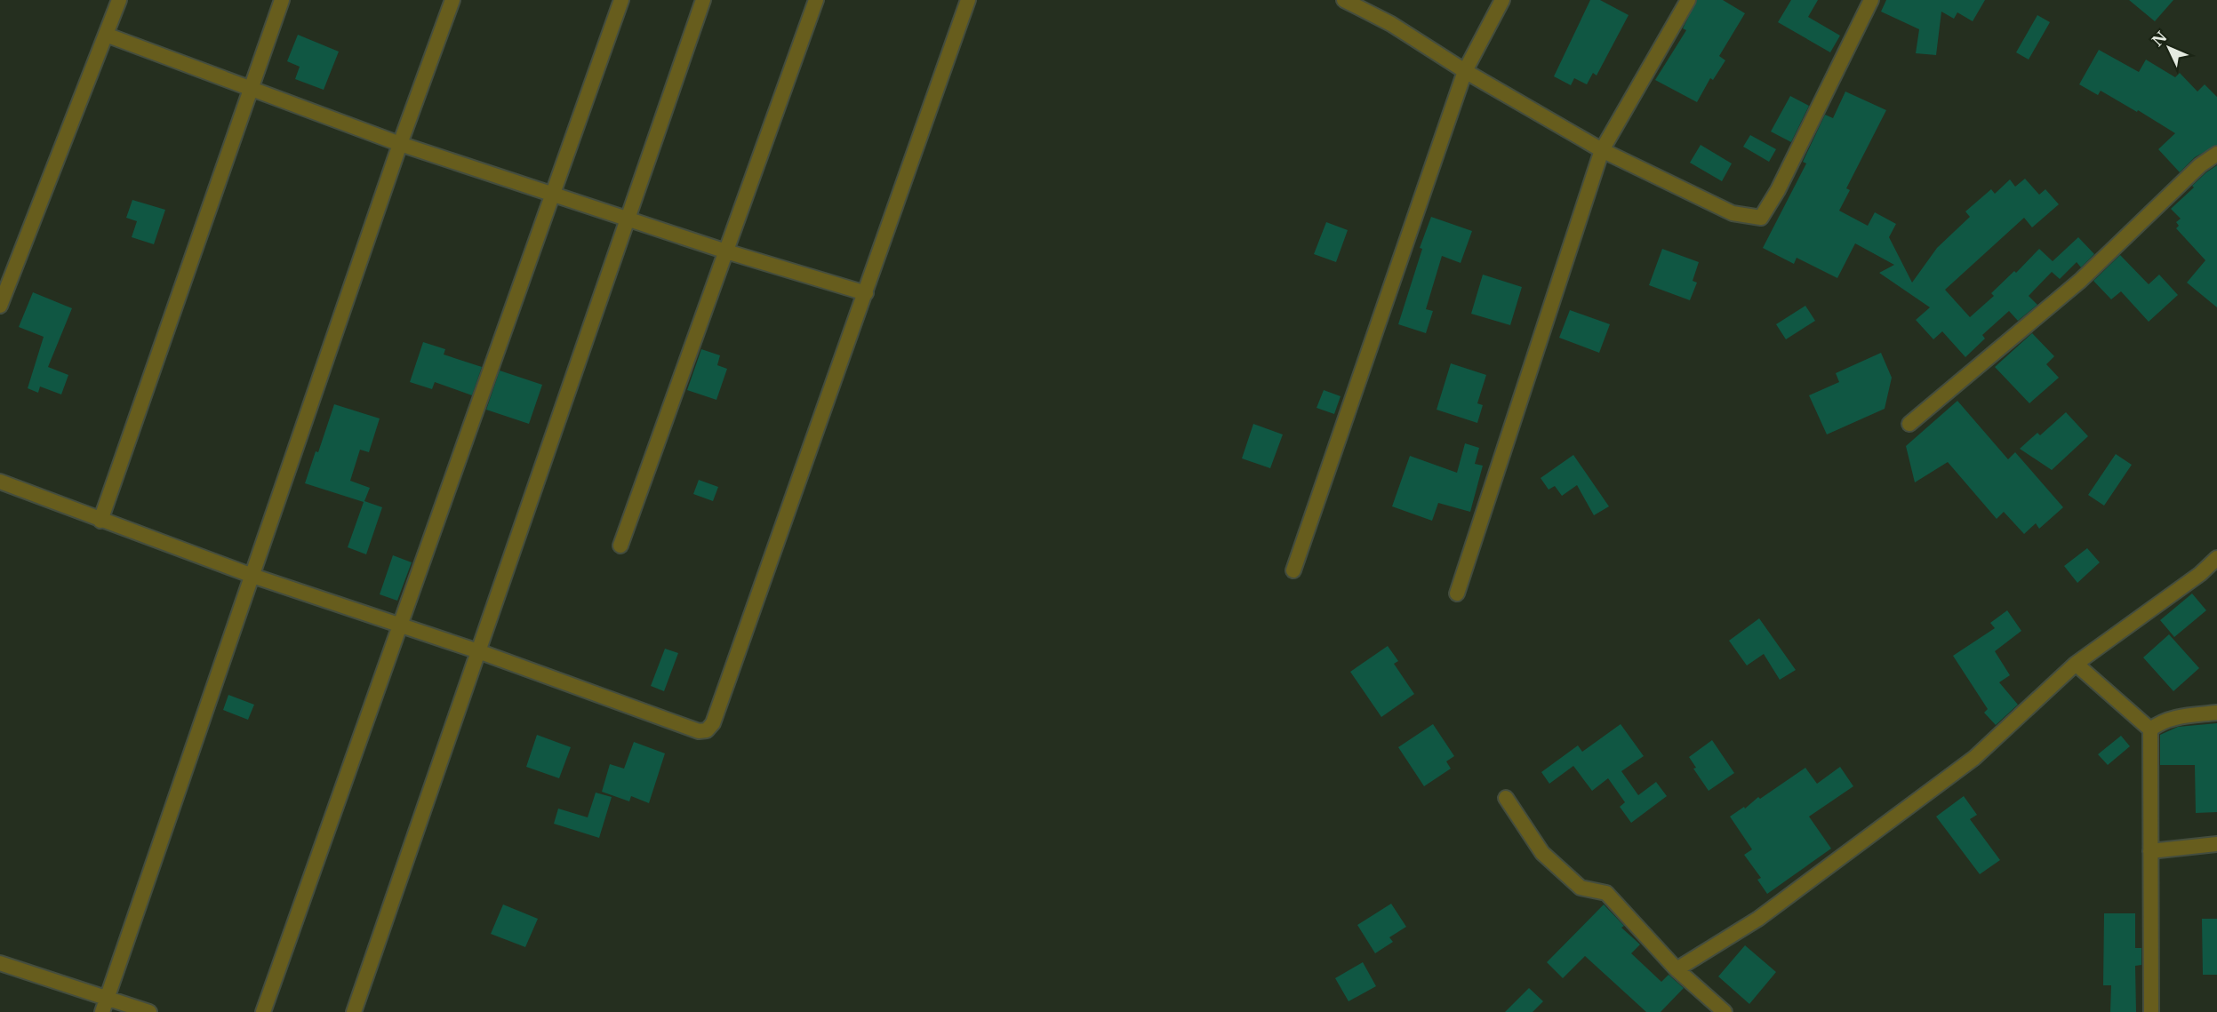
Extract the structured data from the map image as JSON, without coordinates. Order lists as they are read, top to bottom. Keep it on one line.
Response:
{"north":"top left"}
